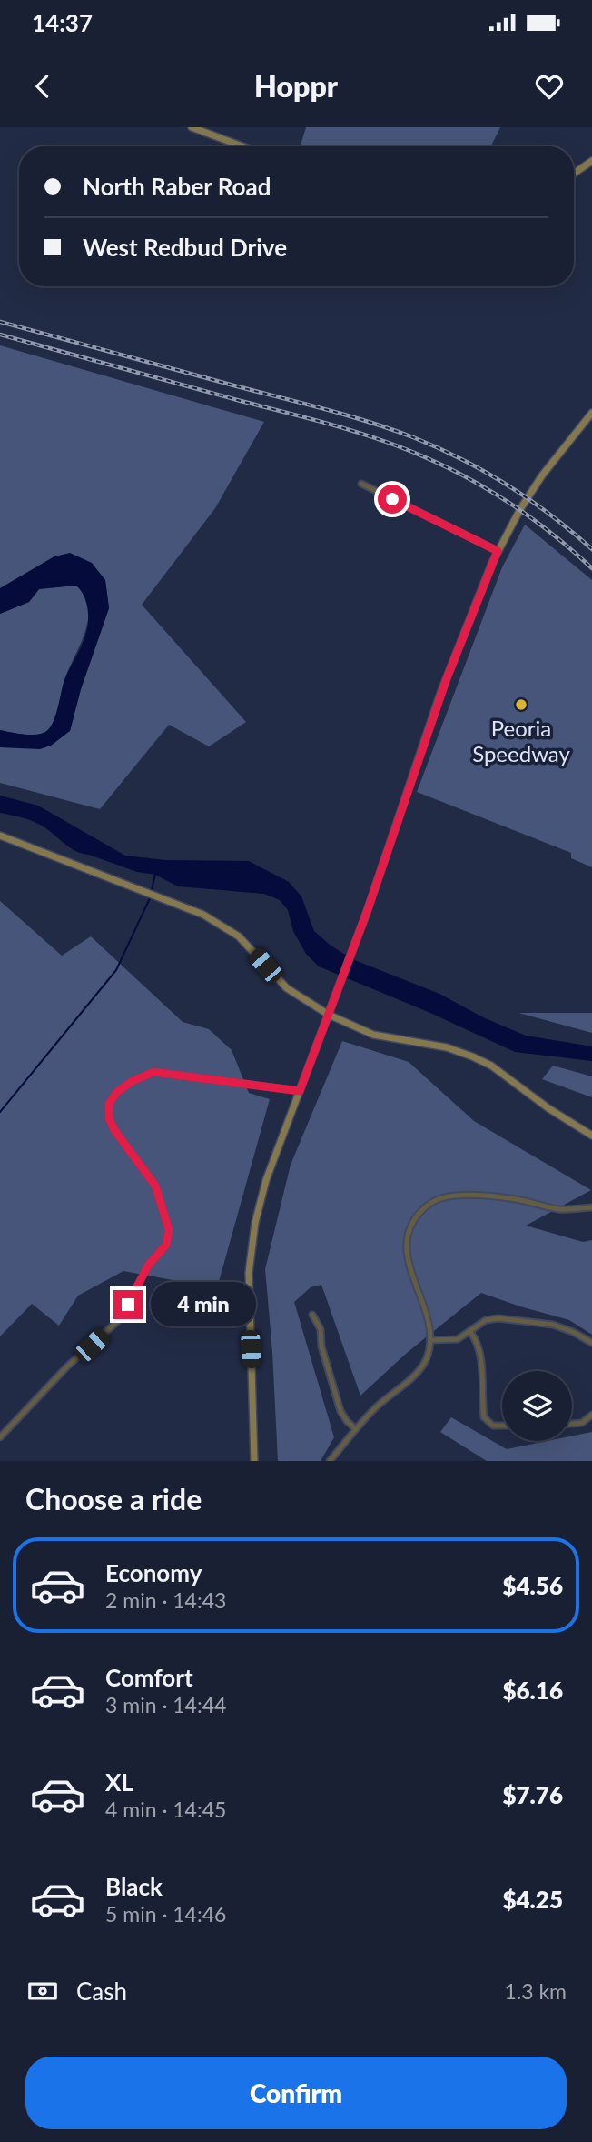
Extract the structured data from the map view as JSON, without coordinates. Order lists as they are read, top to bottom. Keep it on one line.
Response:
{"places":["Peoria Speedway"],"page":{"status":"14:37","header":"Hoppr","banner":["North Raber Road","West Redbud Drive"],"bubble":"4 min","heading":"Choose a ride","list":[{"name":"Economy","note":"2 min · 14:43","value":"$4.56"},{"name":"Comfort","note":"3 min · 14:44","value":"$6.16"},{"name":"XL","note":"4 min · 14:45","value":"$7.76"},{"name":"Black","note":"5 min · 14:46","value":"$4.25"}],"pay":["Cash","1.3 km"],"buttons":"Confirm"}}
